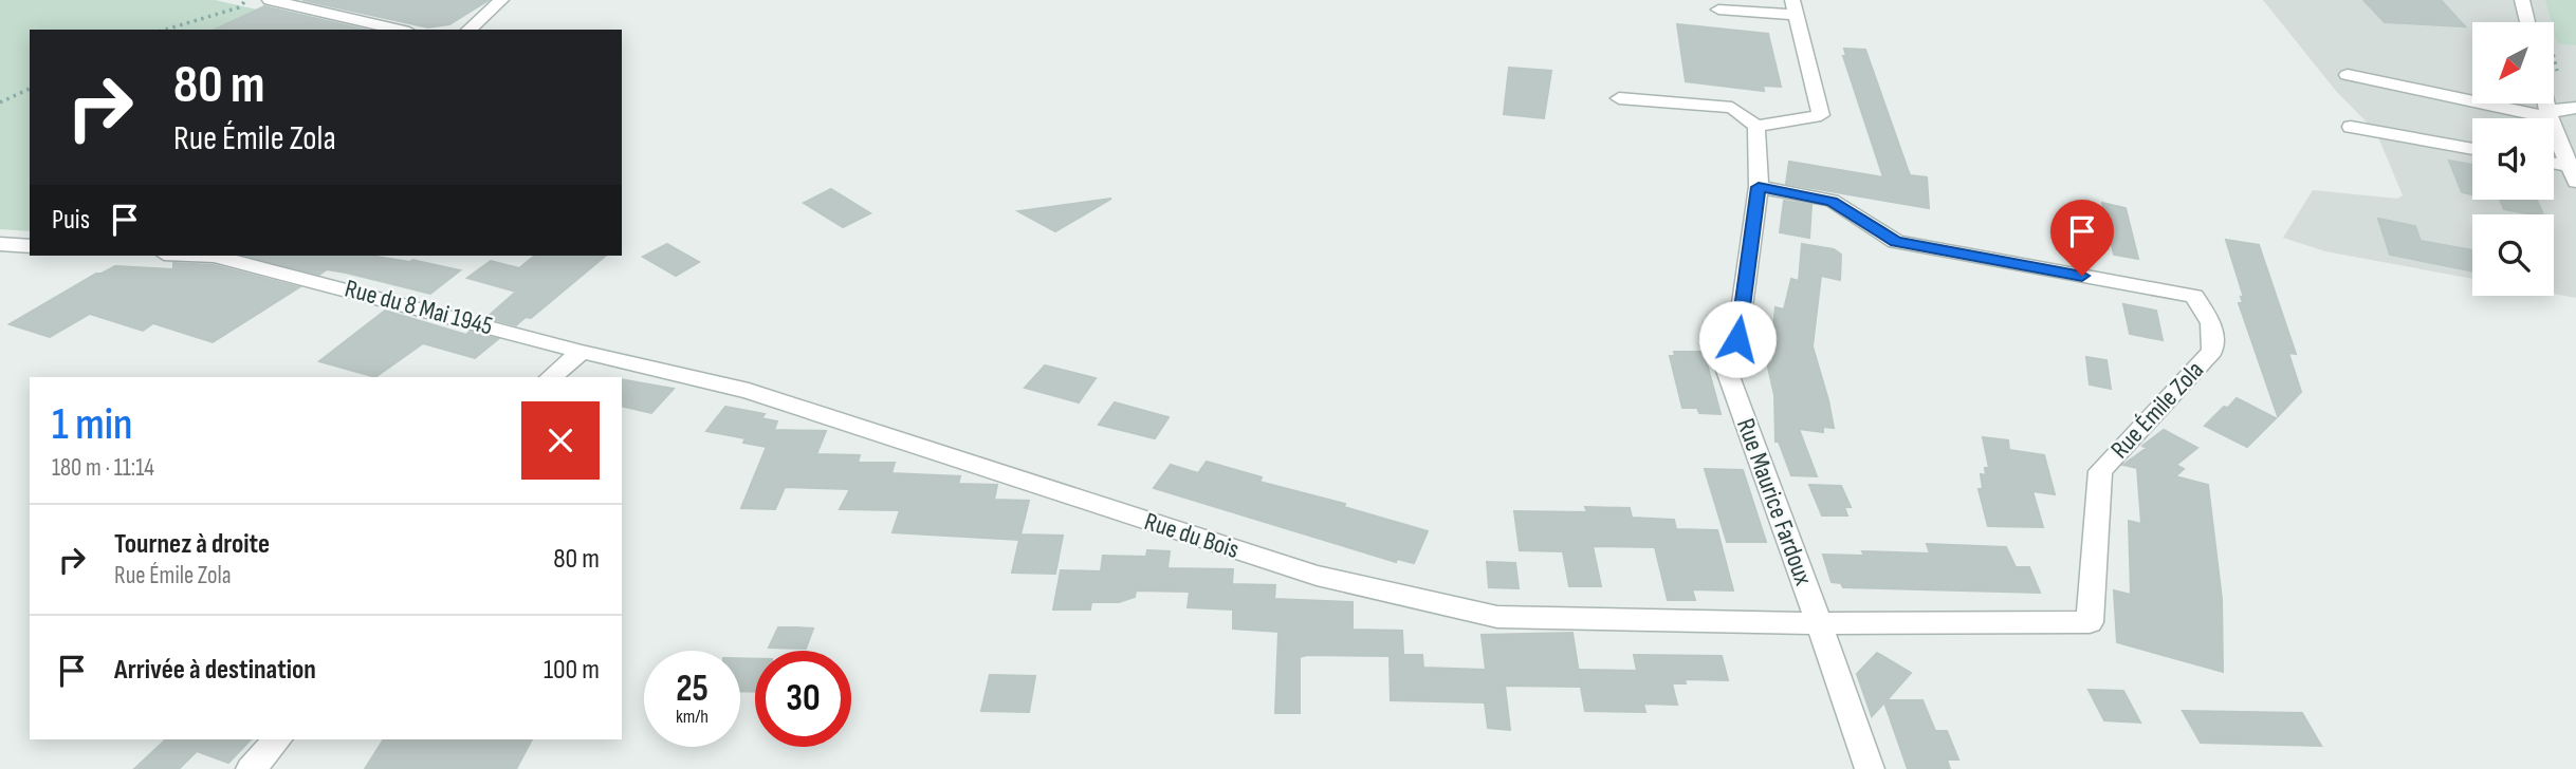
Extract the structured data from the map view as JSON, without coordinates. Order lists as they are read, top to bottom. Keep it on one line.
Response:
{"streets":{"street":["Rue du 8 Mai 1945","Rue Émile Zola","Rue Maurice Fardoux","Rue du Bois"]},"crossings":[["Rue du 8 Mai 1945","Rue du Bois"],["Rue Émile Zola","Rue Maurice Fardoux"],["Rue Émile Zola","Rue du Bois"],["Rue Maurice Fardoux","Rue du Bois"]],"north":"bottom left","page":{"turn":["80 m","Rue Émile Zola"],"then":"Puis","heading":["1 min","180 m · 11:14"],"list":[{"name":"Tournez à droite","note":"Rue Émile Zola","value":"80 m"},{"name":"Arrivée à destination","value":"100 m"}],"speed":"25 km/h","limit":"30"}}
